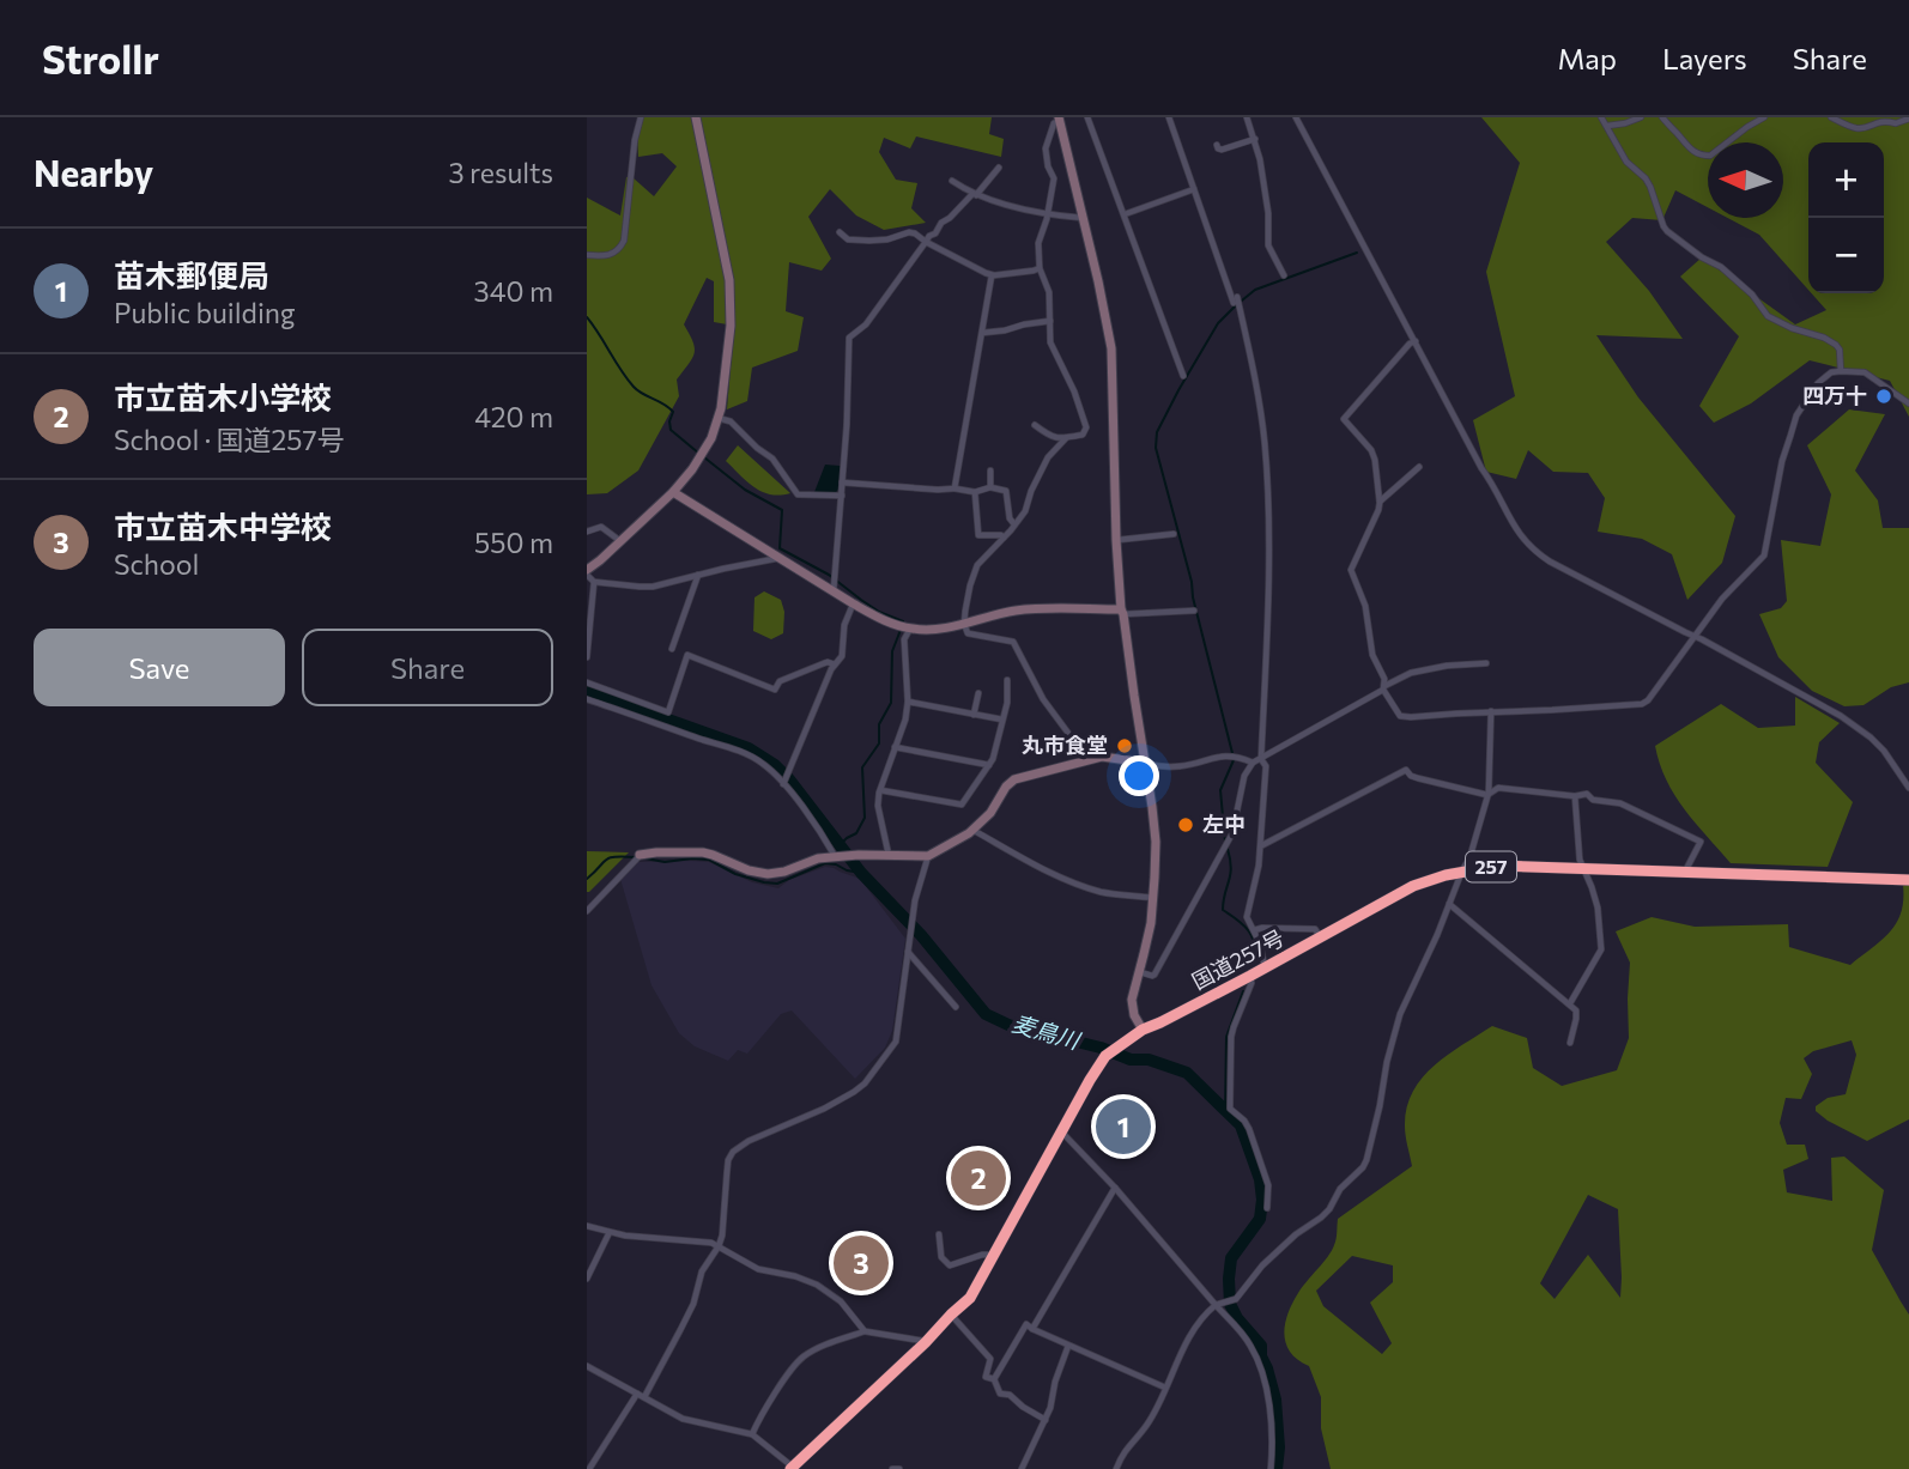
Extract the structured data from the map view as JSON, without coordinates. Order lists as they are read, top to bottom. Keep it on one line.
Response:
{"streets":{"highway":["257","国道257号"]},"water":["麦鳥川"],"places":["四万十","丸市食堂","左中"],"north":"left","page":{"header":"Strollr","nav":["Map","Layers","Share"],"heading":["Nearby","3 results"],"map_buttons":["+","−"],"list":[{"mark":"1","name":"苗木郵便局","note":"Public building","value":"340 m"},{"mark":"2","name":"市立苗木小学校","note":"School · 国道257号","value":"420 m"},{"mark":"3","name":"市立苗木中学校","note":"School","value":"550 m"}],"buttons":["Save","Share"],"pins":["1","2","3"]}}
